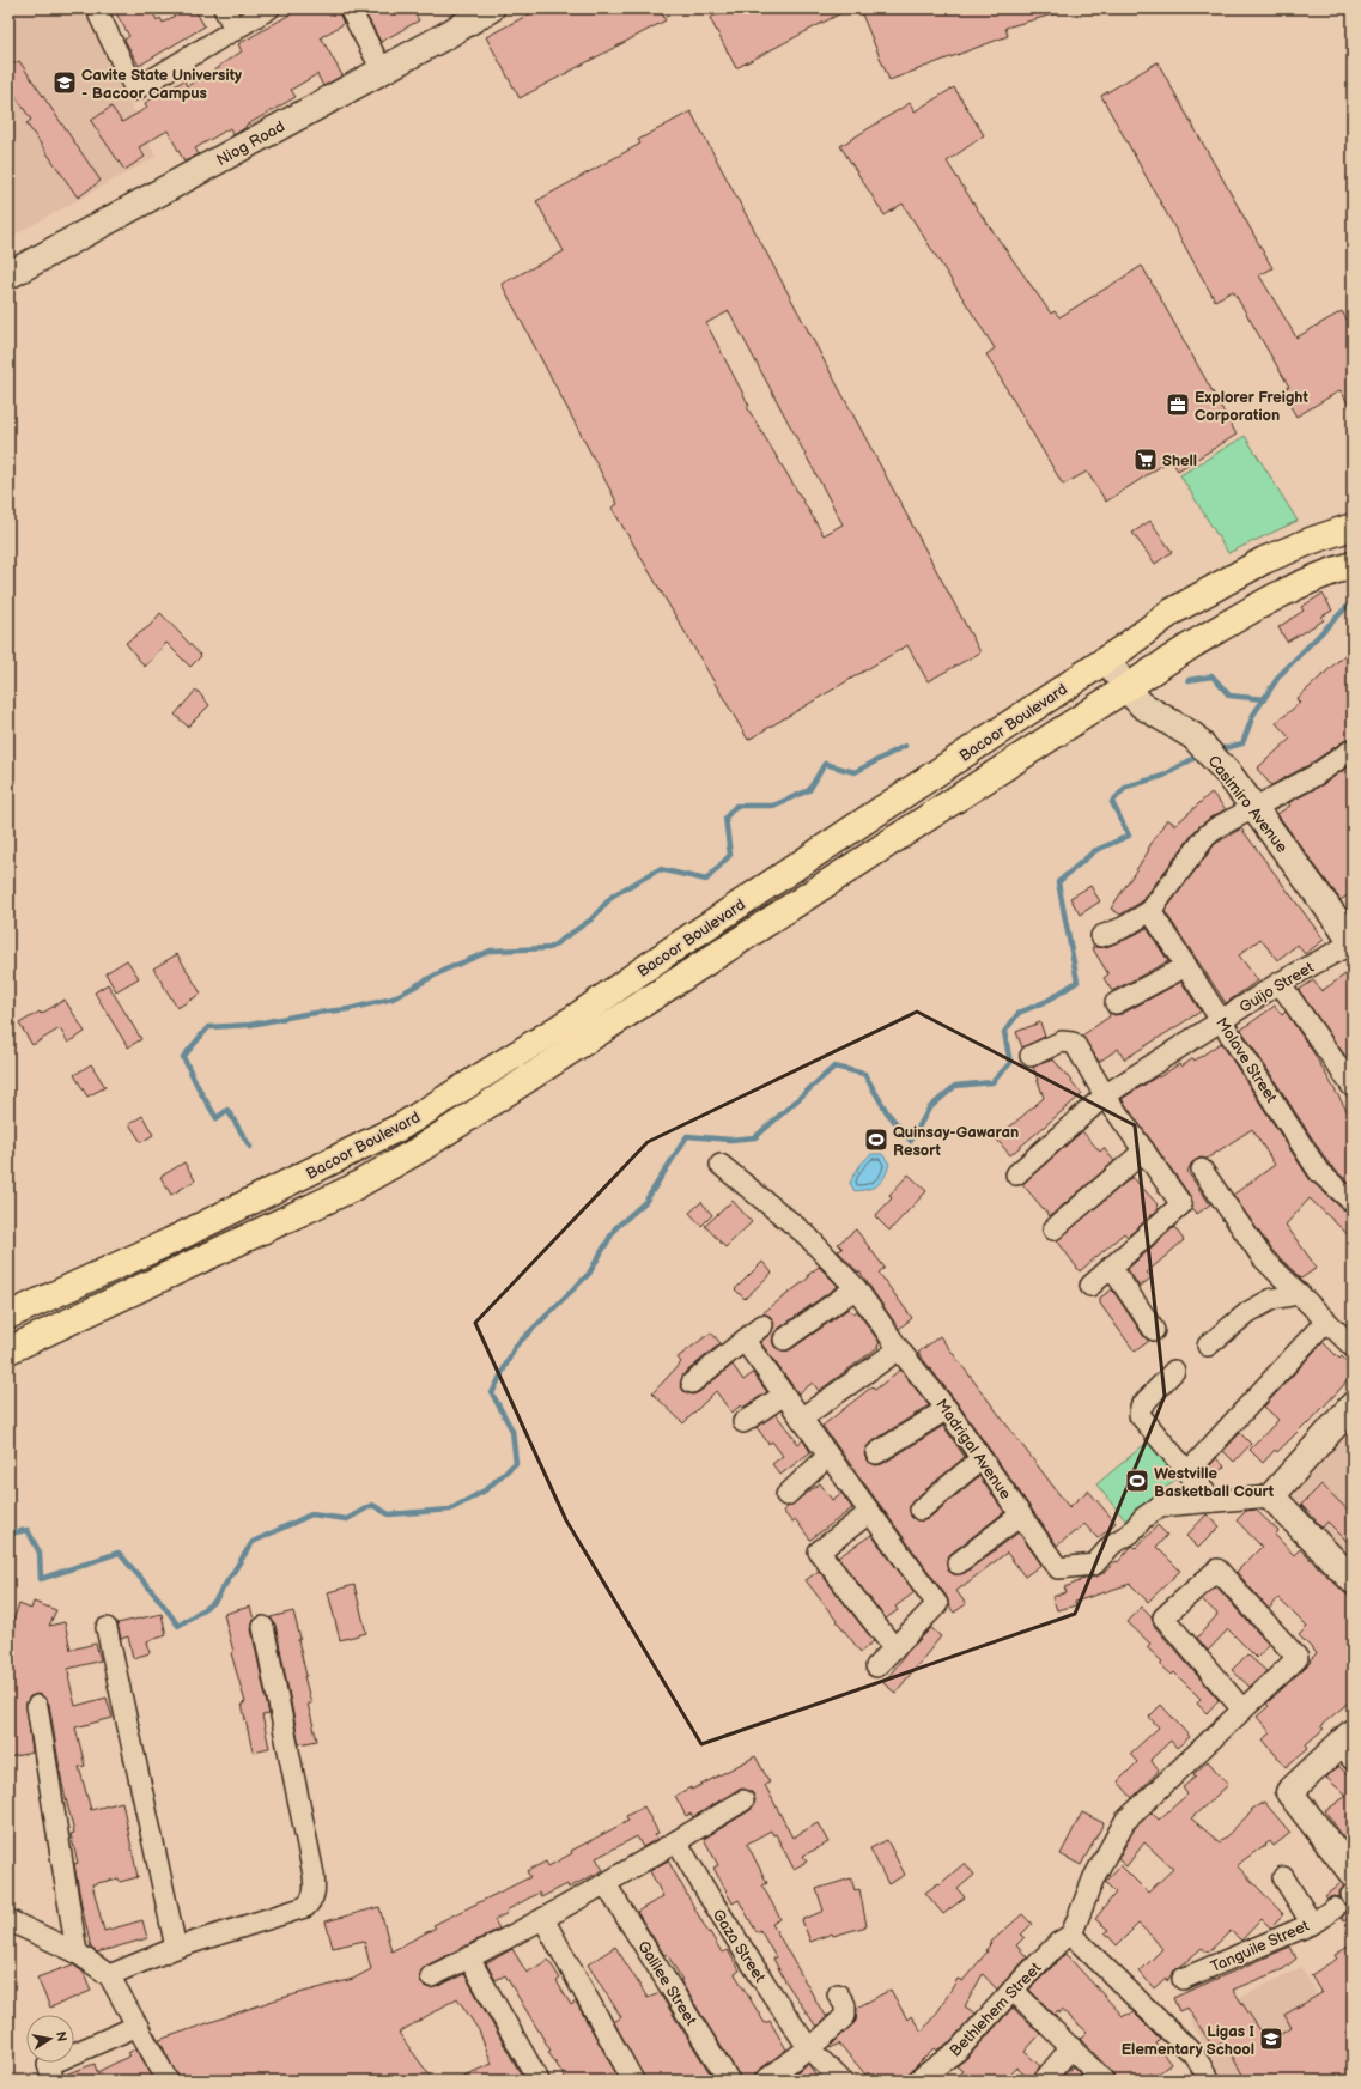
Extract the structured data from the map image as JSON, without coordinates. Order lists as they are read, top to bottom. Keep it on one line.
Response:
{"streets":{"main road":["Bacoor Boulevard"],"street":["Niog Road","Casimiro Avenue","Guijo Street","Molave Street","Madrigal Avenue","Gaza Street","Tanguile Street","Galilee Street","Bethlehem Street"]},"crossings":[["Bacoor Boulevard","Casimiro Avenue"],["Casimiro Avenue","Guijo Street"],["Guijo Street","Molave Street"]],"places":{"school or university":["Cavite State University - Bacoor Campus","Ligas I Elementary School"],"office":["Explorer Freight Corporation"],"supermarket":["Shell"],"sports":["Quinsay-Gawaran Resort","Westville Basketball Court"]},"north":"right"}
